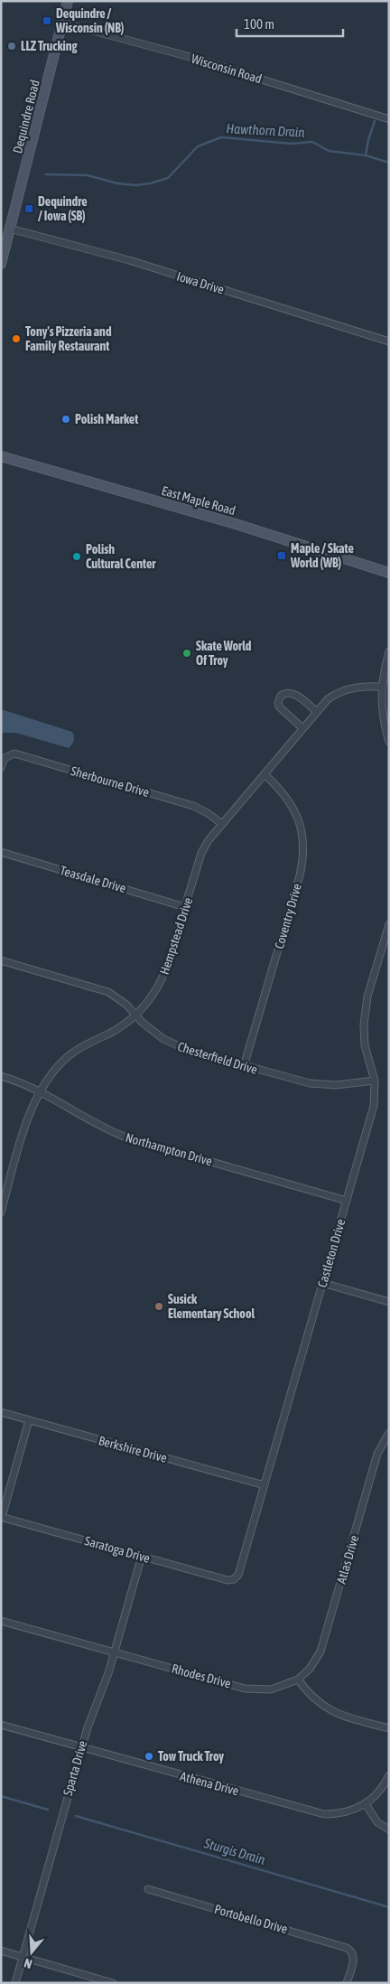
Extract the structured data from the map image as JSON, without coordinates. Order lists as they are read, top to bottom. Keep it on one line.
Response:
{"streets":{"main road":["Dequindre Road","East Maple Road"],"street":["Wisconsin Road","Iowa Drive","Sherbourne Drive","Teasdale Drive","Coventry Drive","Hempstead Drive","Chesterfield Drive","Northampton Drive","Castleton Drive","Berkshire Drive","Saratoga Drive","Atlas Drive","Rhodes Drive","Sparta Drive","Athena Drive","Portobello Drive"]},"crossings":[["Wisconsin Road","Dequindre Road"],["Dequindre Road","Iowa Drive"],["Sherbourne Drive","Hempstead Drive"],["Teasdale Drive","Hempstead Drive"],["Coventry Drive","Hempstead Drive"],["Coventry Drive","Chesterfield Drive"],["Hempstead Drive","Chesterfield Drive"],["Hempstead Drive","Northampton Drive"],["Chesterfield Drive","Castleton Drive"],["Northampton Drive","Castleton Drive"],["Castleton Drive","Berkshire Drive"],["Castleton Drive","Saratoga Drive"],["Saratoga Drive","Sparta Drive"],["Atlas Drive","Rhodes Drive"],["Rhodes Drive","Sparta Drive"],["Sparta Drive","Athena Drive"]],"water":["Hawthorn Drain","Sturgis Drain"],"places":{"transit":["Dequindre / Wisconsin (NB)","Dequindre / Iowa (SB)","Maple / Skate World (WB)"],"other":["LLZ Trucking","Tony's Pizzeria and Family Restaurant","Polish Market","Polish Cultural Center","Skate World Of Troy","Susick Elementary School","Tow Truck Troy"]},"scale_bar":"100 m","north":"bottom"}
